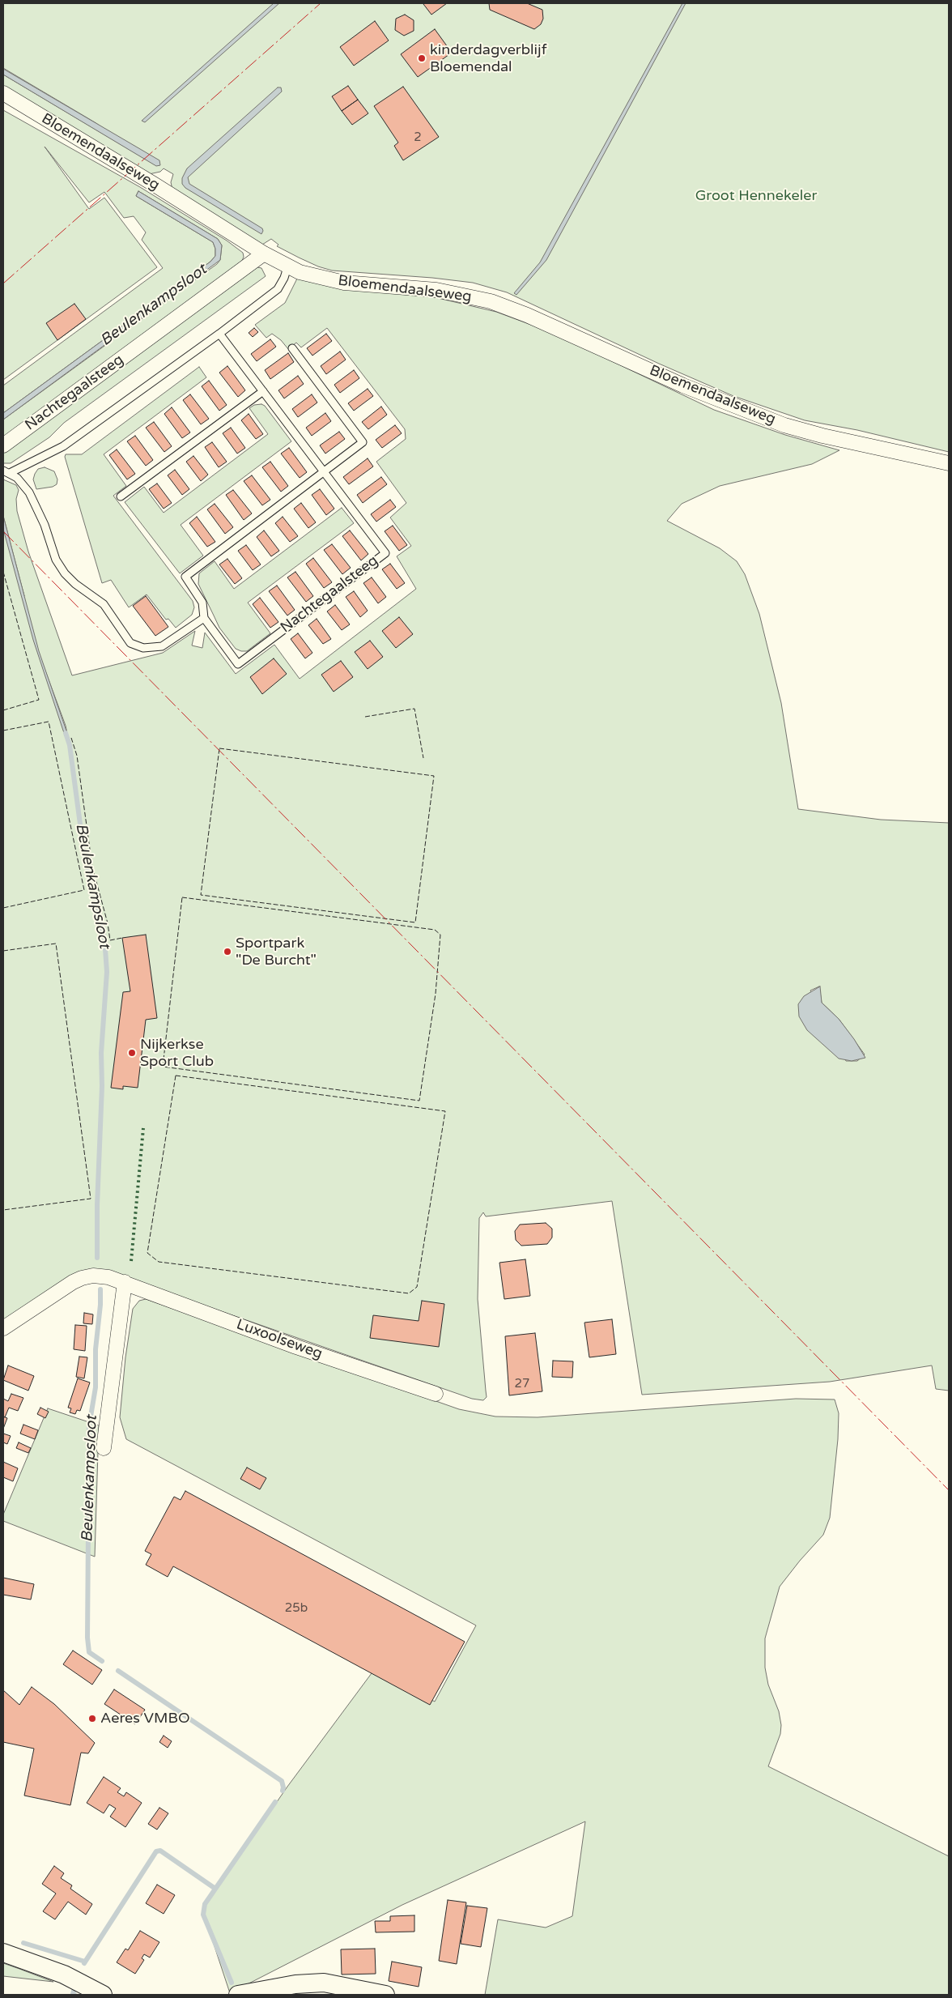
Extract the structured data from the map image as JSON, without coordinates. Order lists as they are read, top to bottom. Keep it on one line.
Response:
{"streets":{"street":["Bloemendaalseweg","Nachtegaalsteeg","Luxoolseweg"]},"crossings":[["Bloemendaalseweg","Nachtegaalsteeg"]],"water":["Beulenkampsloot"],"parks":["Groot Hennekeler"],"places":["kinderdagverblijf Bloemendal","Sportpark \"De Burcht\"","Nijkerkse Sport Club","Aeres VMBO"],"house_numbers":["2","27","25b"]}
